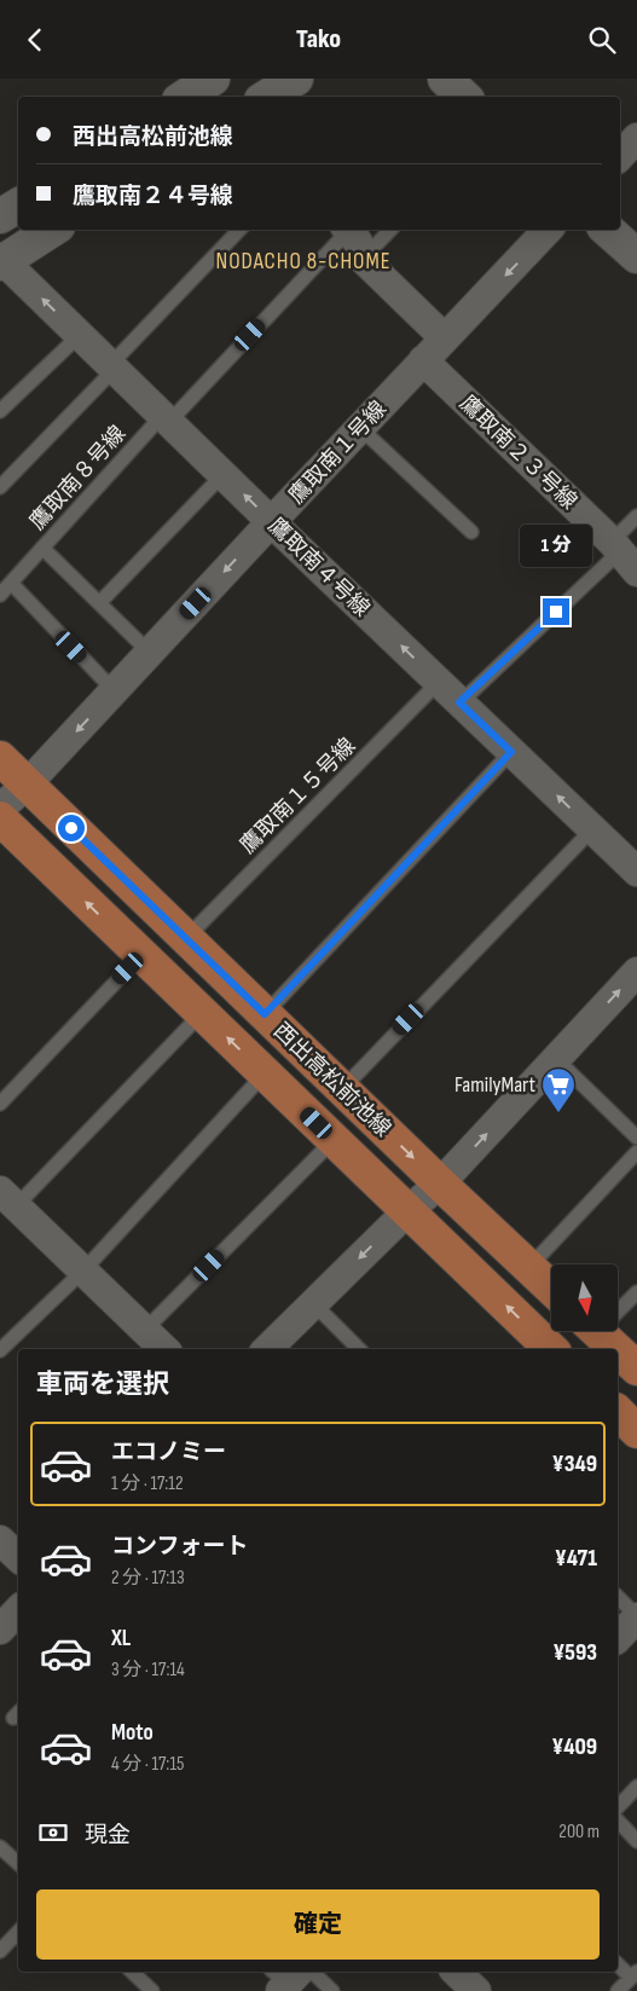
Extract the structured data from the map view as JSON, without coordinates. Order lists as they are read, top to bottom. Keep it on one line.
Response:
{"streets":{"main road":["西出高松前池線"],"street":["鷹取南１号線","鷹取南２３号線","鷹取南４号線"],"lane":["鷹取南８号線","鷹取南１５号線"]},"crossings":[["鷹取南１号線","鷹取南２３号線"],["鷹取南１号線","鷹取南４号線"],["鷹取南１号線","西出高松前池線"],["鷹取南８号線","鷹取南４号線"],["鷹取南４号線","鷹取南１５号線"],["鷹取南１５号線","西出高松前池線"]],"one_way":["鷹取南１号線","鷹取南４号線"],"districts":["NODACHO 8-CHOME"],"places":{"supermarket":["FamilyMart"]},"north":"bottom","page":{"header":"Tako","banner":["西出高松前池線","鷹取南２４号線"],"bubble":"1 分","heading":"車両を選択","list":[{"name":"エコノミー","note":"1 分 · 17:12","value":"¥349"},{"name":"コンフォート","note":"2 分 · 17:13","value":"¥471"},{"name":"XL","note":"3 分 · 17:14","value":"¥593"},{"name":"Moto","note":"4 分 · 17:15","value":"¥409"}],"pay":["現金","200 m"],"buttons":"確定"}}
